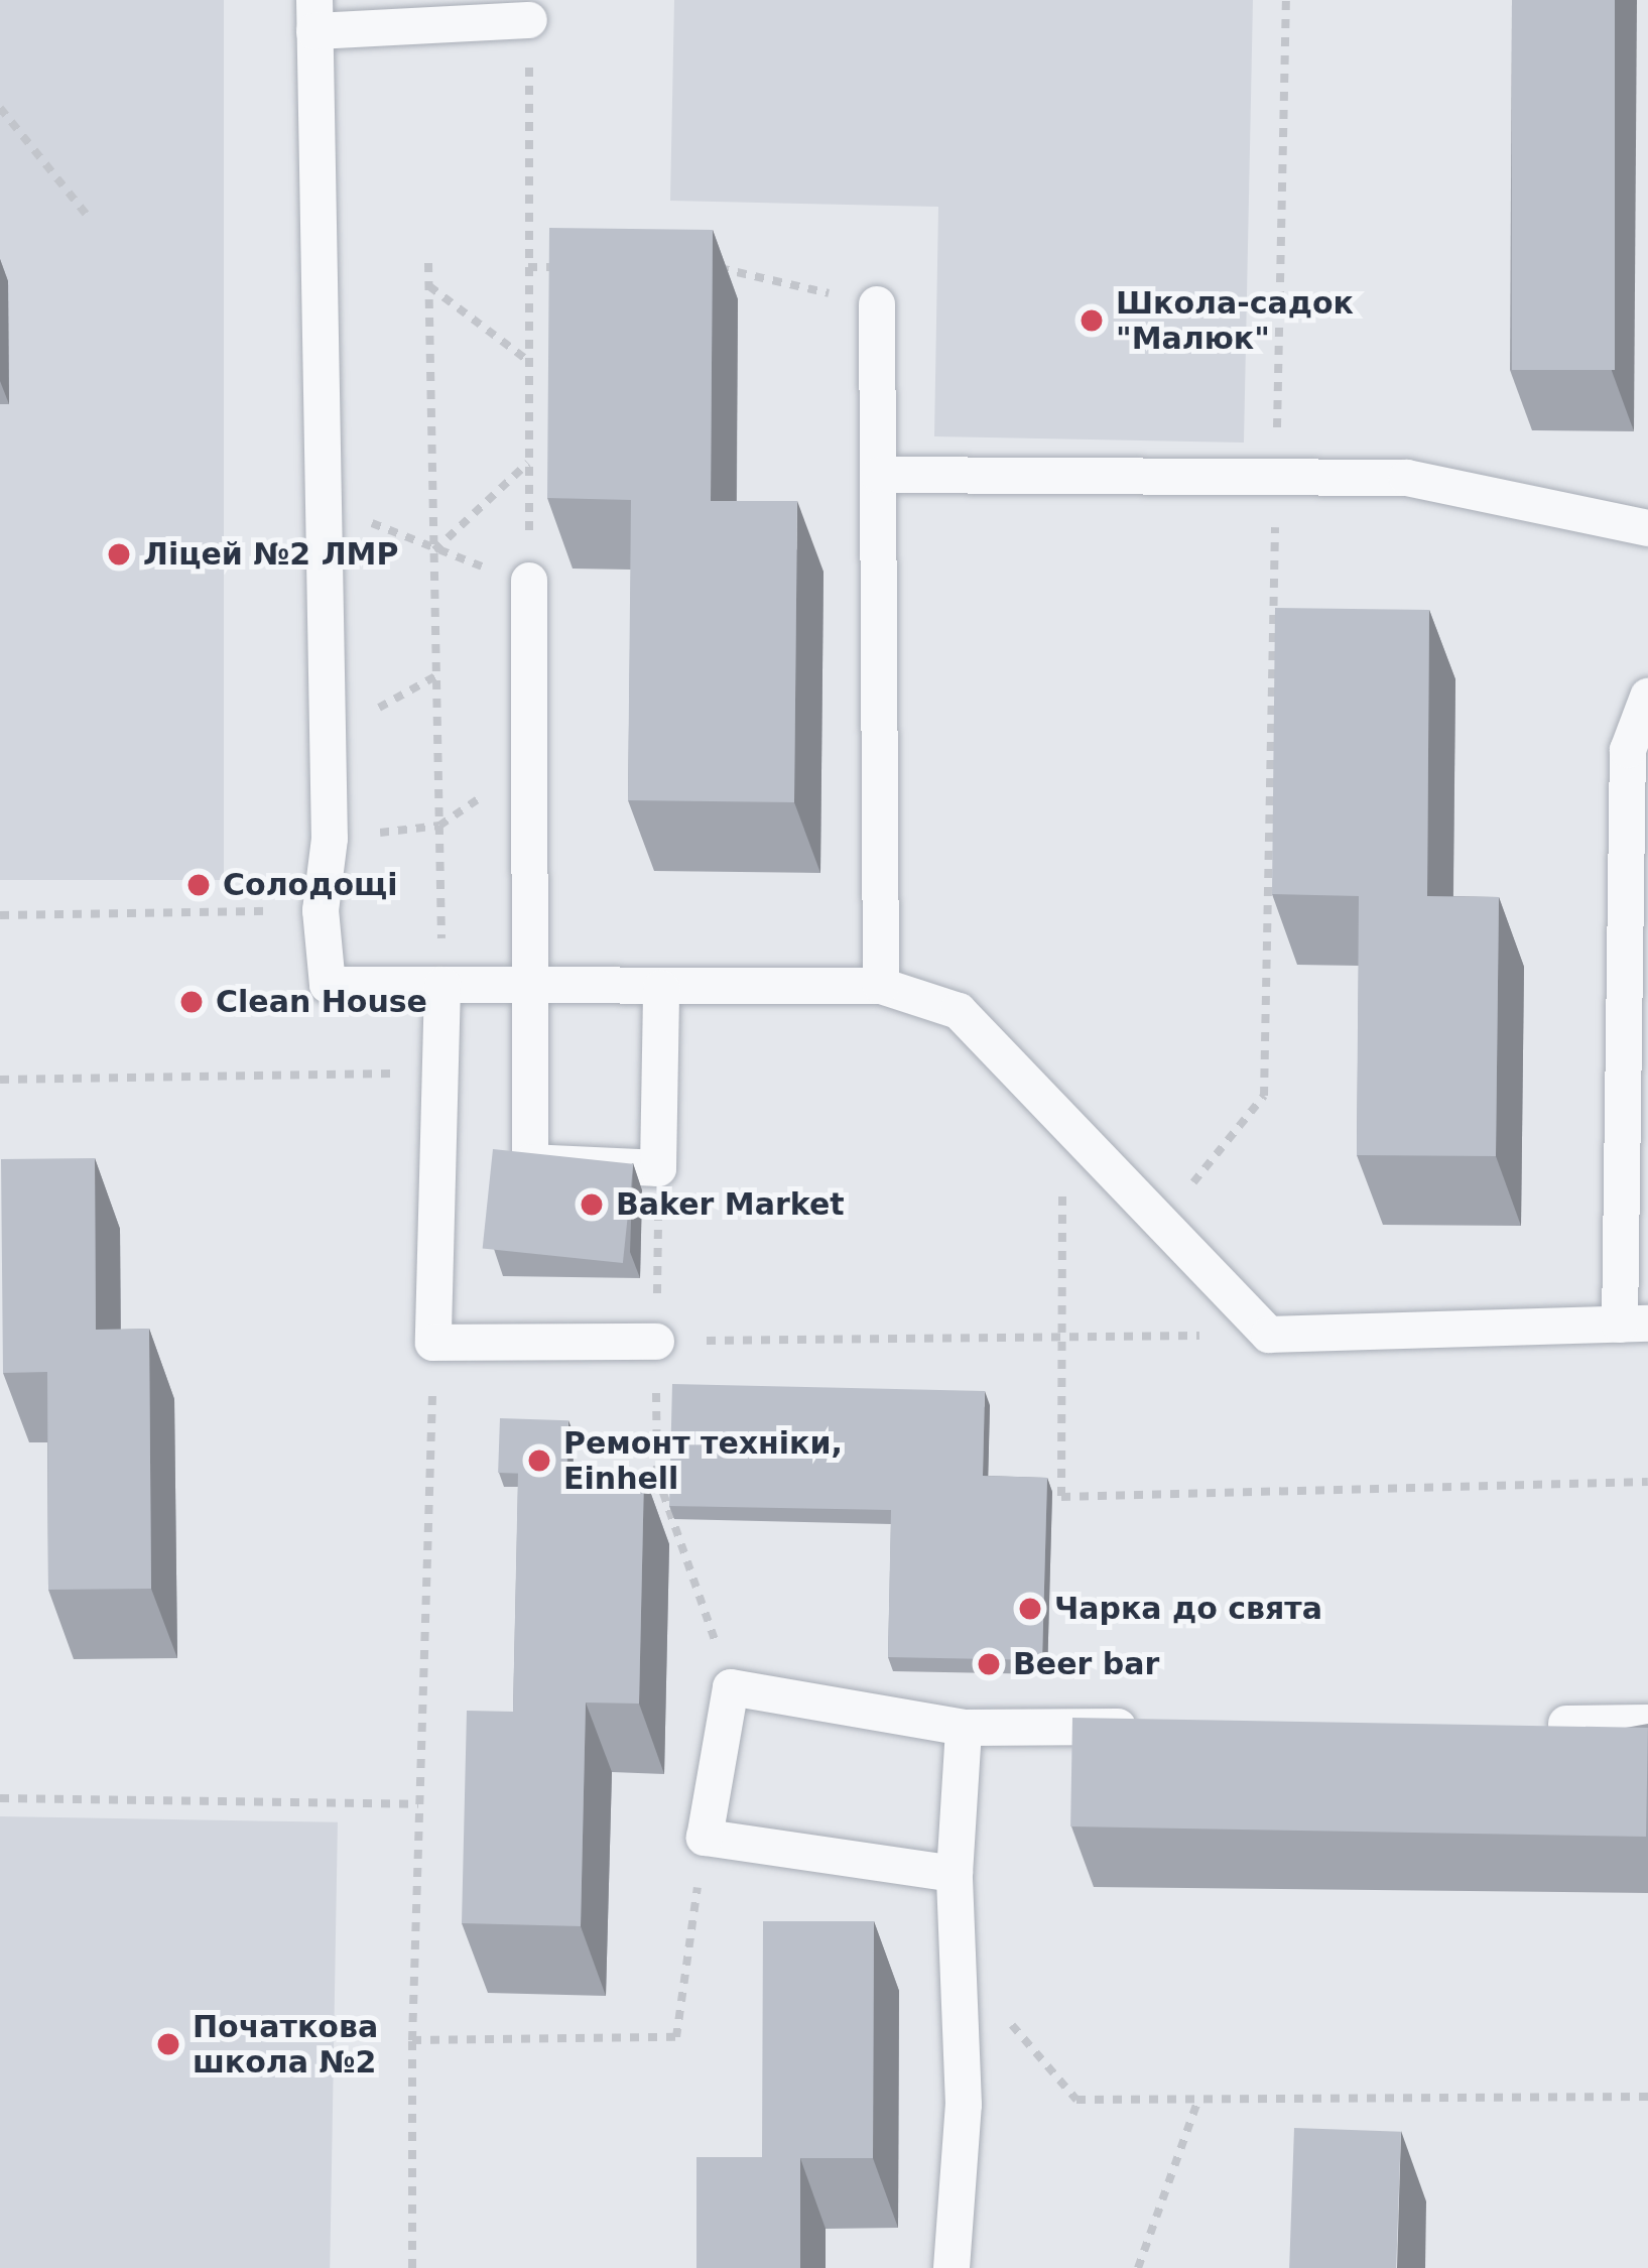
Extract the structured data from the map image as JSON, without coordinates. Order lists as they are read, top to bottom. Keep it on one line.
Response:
{"places":["Школа-садок \"Малюк\"","Ліцей №2 ЛМР","Солодощі","Clean House","Baker Market","Ремонт техніки, Einhell","Чарка до свята","Beer bar","Початкова школа №2"]}
